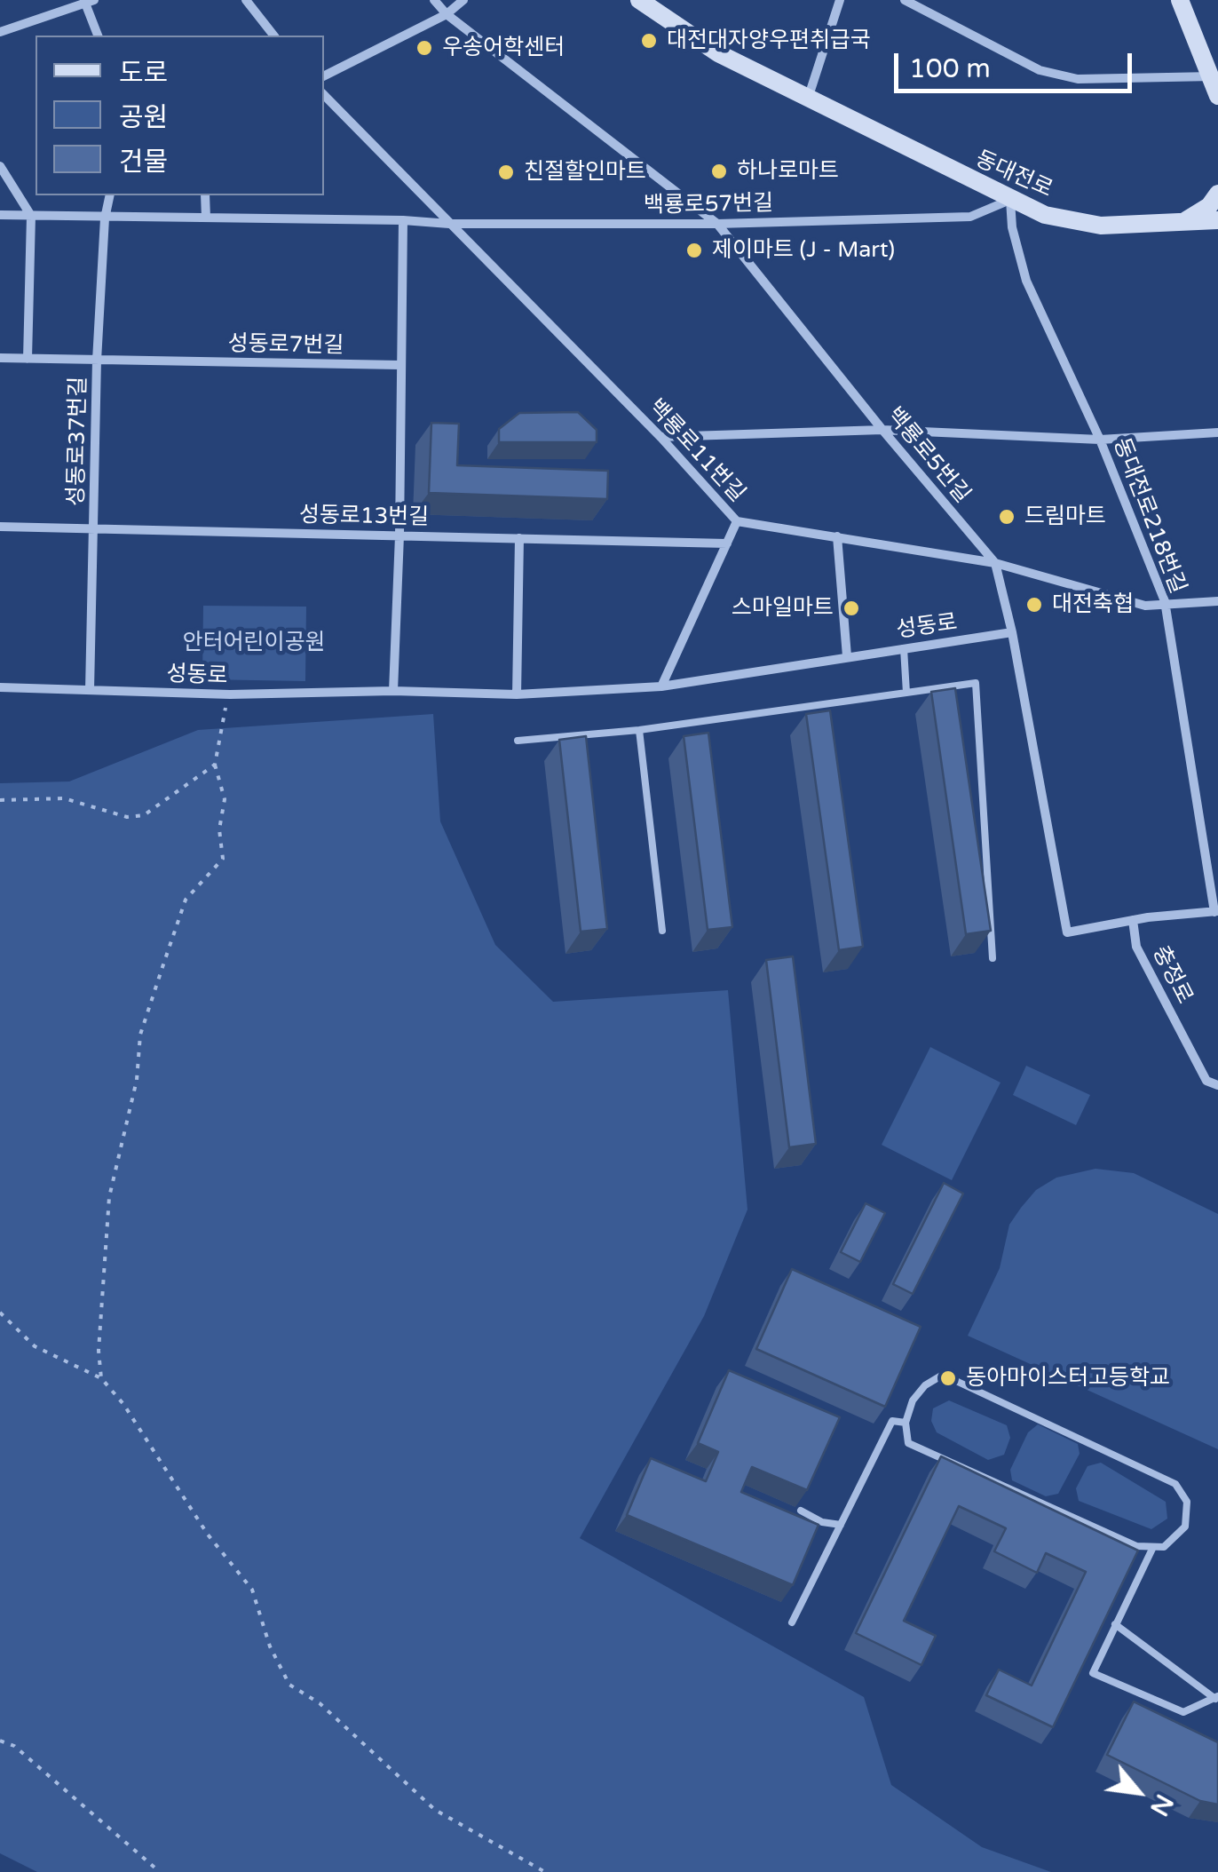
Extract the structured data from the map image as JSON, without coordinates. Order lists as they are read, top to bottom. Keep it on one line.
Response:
{"streets":{"main road":["동대전로"],"street":["백룡로57번길","성동로7번길","성동로37번길","백룡로11번길","백룡로5번길","동대전로218번길","성동로13번길","성동로","충정로"]},"crossings":[["동대전로","백룡로57번길"],["동대전로","동대전로218번길"],["백룡로57번길","성동로37번길"],["백룡로57번길","백룡로11번길"],["백룡로57번길","백룡로5번길"],["백룡로57번길","동대전로218번길"],["성동로7번길","성동로37번길"],["성동로37번길","성동로13번길"],["성동로37번길","성동로"],["백룡로11번길","백룡로5번길"],["백룡로11번길","동대전로218번길"],["백룡로5번길","동대전로218번길"],["백룡로5번길","성동로"],["백룡로5번길","충정로"]],"parks":["안터어린이공원"],"places":["대전대자양우편취급국","우송어학센터","하나로마트","친절할인마트","제이마트 (J - Mart)","드림마트","대전축협","스마일마트","동아마이스터고등학교"],"legend":["도로","공원","건물"],"scale_bar":"100 m","north":"bottom right"}
